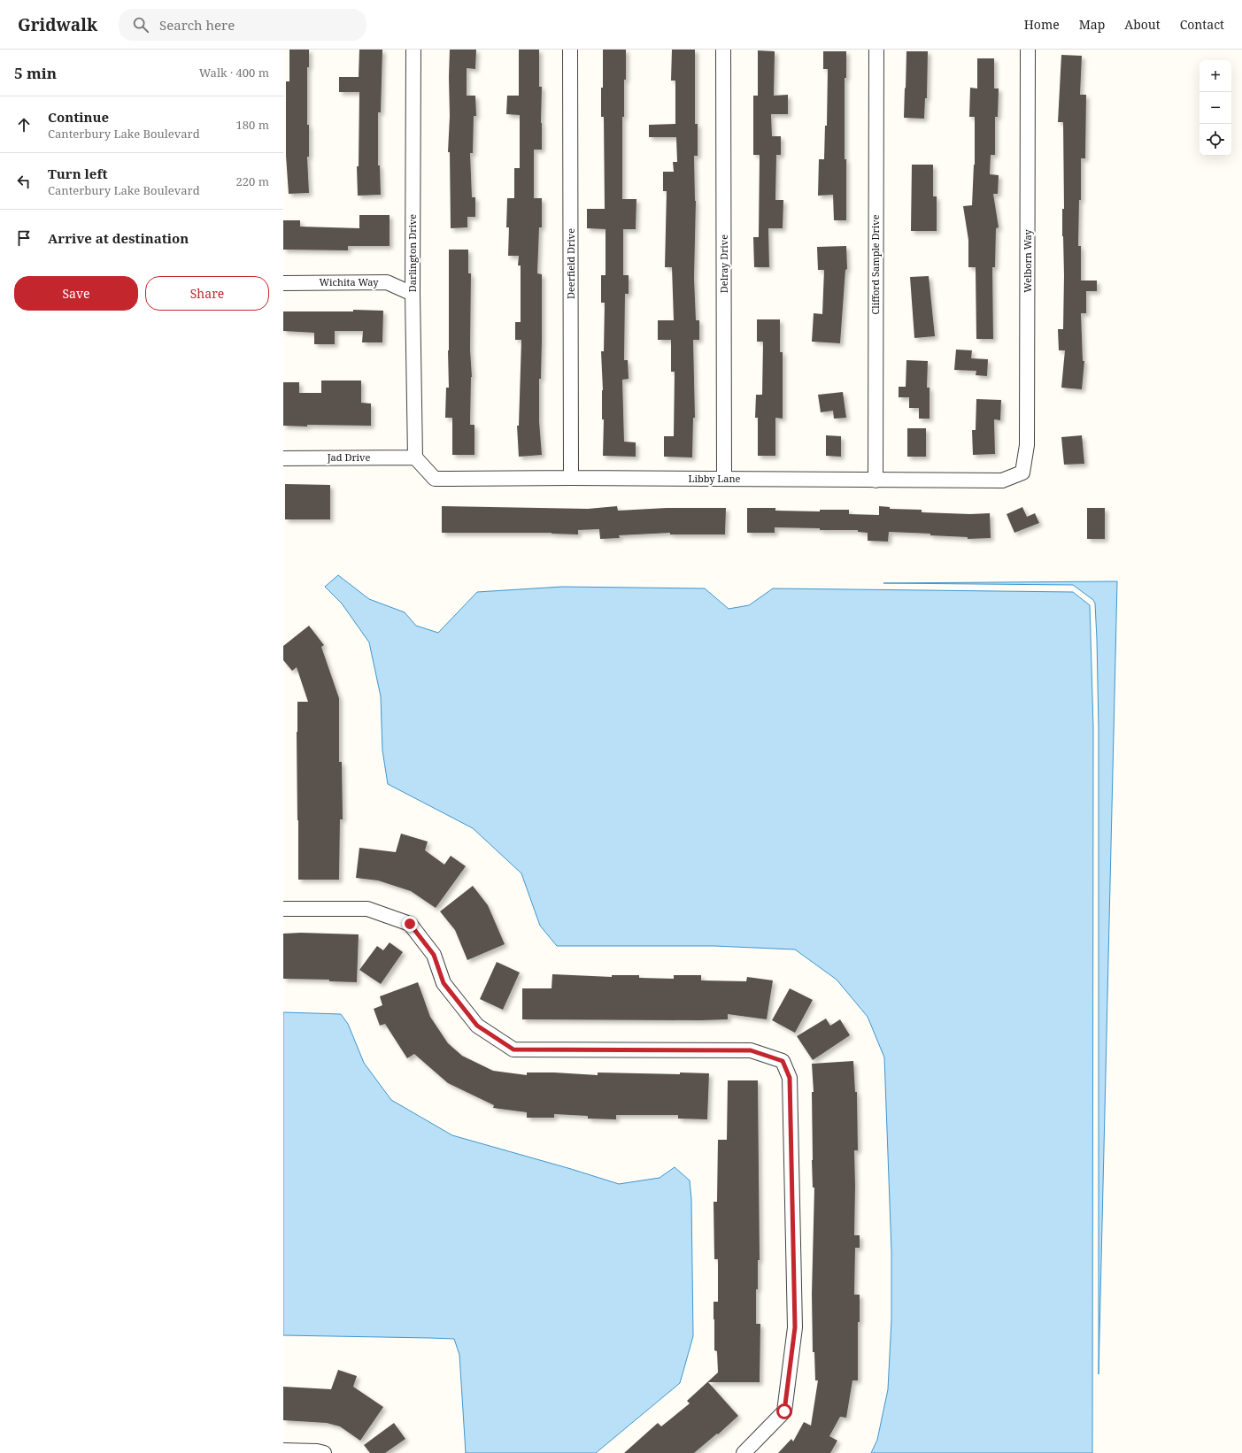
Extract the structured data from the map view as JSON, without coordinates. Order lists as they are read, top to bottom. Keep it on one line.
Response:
{"streets":{"street":["Darlington Drive","Welborn Way","Deerfield Drive","Delray Drive","Clifford Sample Drive","Wichita Way","Jad Drive","Libby Lane"]},"crossings":[["Darlington Drive","Wichita Way"],["Darlington Drive","Jad Drive"],["Darlington Drive","Libby Lane"],["Welborn Way","Libby Lane"],["Deerfield Drive","Libby Lane"],["Delray Drive","Libby Lane"],["Clifford Sample Drive","Libby Lane"],["Jad Drive","Libby Lane"]],"page":{"header":"Gridwalk","search":"Search here","nav":["Home","Map","About","Contact"],"heading":["5 min","Walk · 400 m"],"map_buttons":["+","−"],"list":[["Continue","Canterbury Lake Boulevard","180 m"],["Turn left","Canterbury Lake Boulevard","220 m"],"Arrive at destination"],"buttons":["Save","Share"]}}
